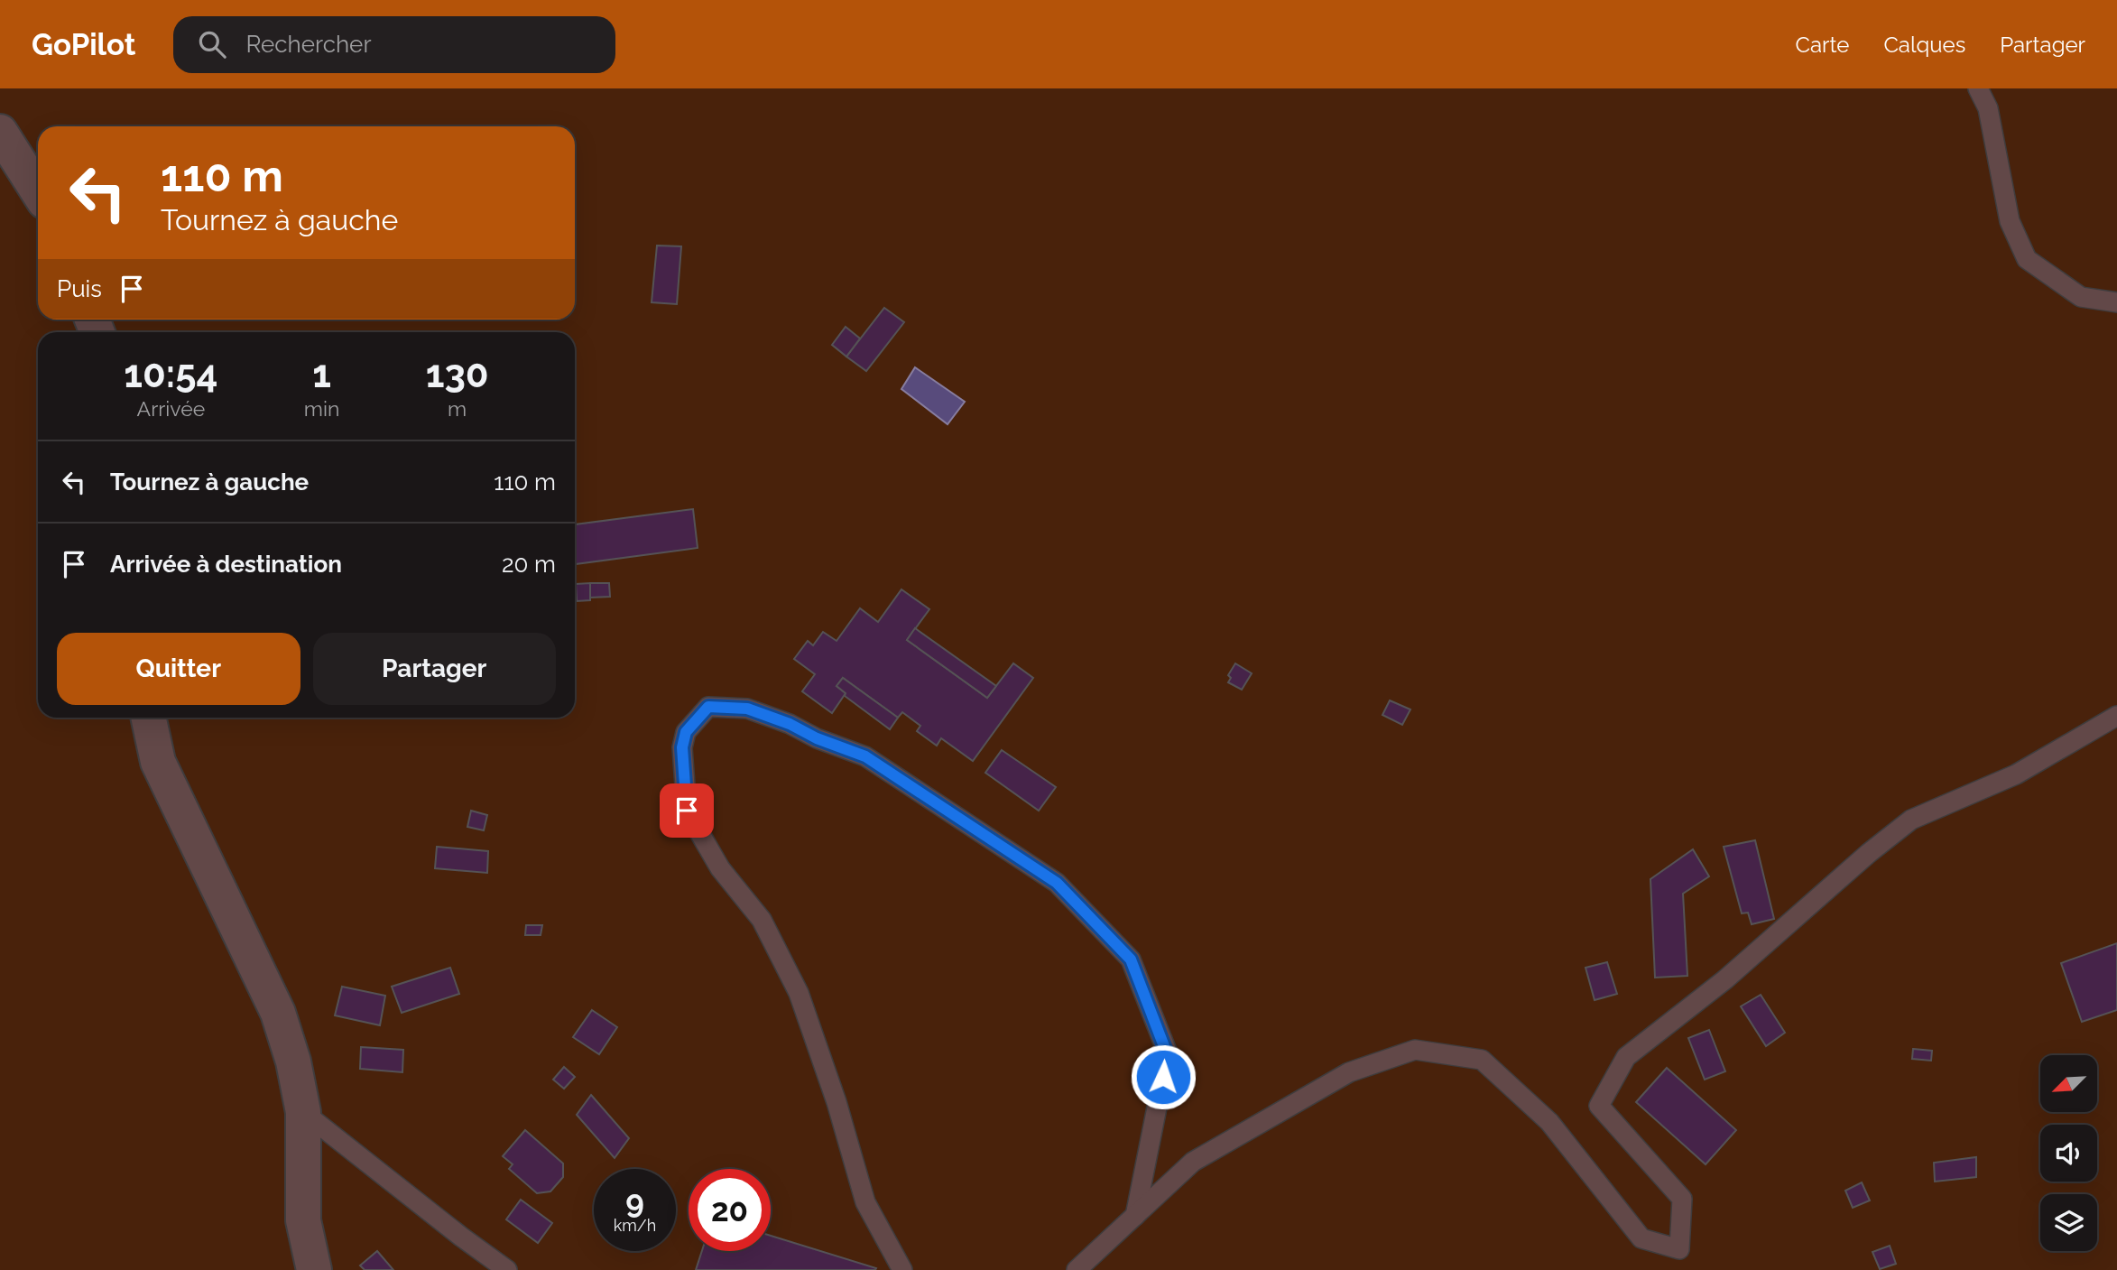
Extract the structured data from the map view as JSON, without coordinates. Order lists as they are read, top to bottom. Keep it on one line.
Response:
{"north":"bottom left","page":{"header":"GoPilot","search":"Rechercher","nav":["Carte","Calques","Partager"],"turn":["110 m","Tournez à gauche"],"then":"Puis","eta":["10:54","Arrivée","1","min","130","m"],"list":[{"name":"Tournez à gauche","value":"110 m"},{"name":"Arrivée à destination","value":"20 m"}],"buttons":["Quitter","Partager"],"speed":"9 km/h","limit":"20"}}
